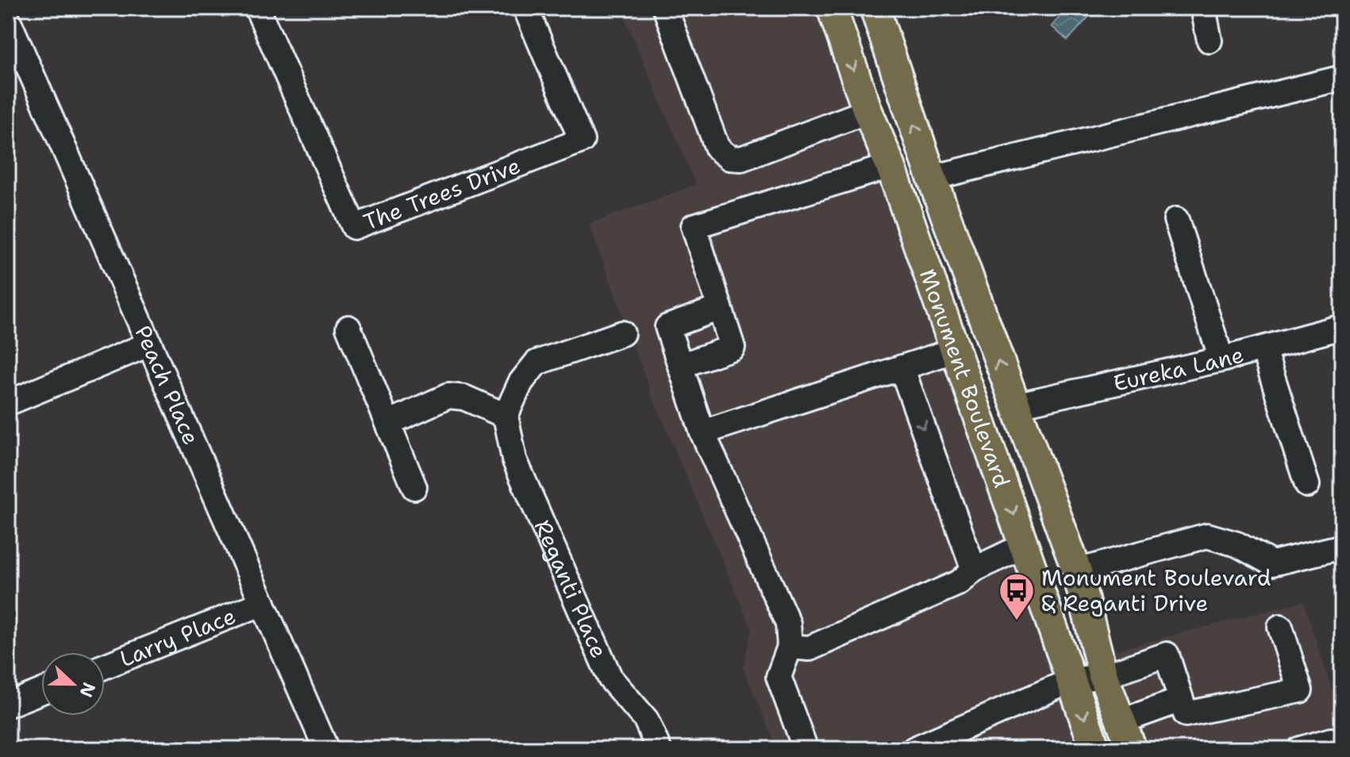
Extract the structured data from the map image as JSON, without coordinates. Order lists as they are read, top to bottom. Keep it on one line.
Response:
{"streets":{"main road":["Monument Boulevard"],"street":["The Trees Drive","Eureka Lane","Peach Place","Reganti Place","Larry Place"]},"crossings":[["Eureka Lane","Monument Boulevard"],["Peach Place","Larry Place"]],"places":{"bus stop":["Monument Boulevard & Reganti Drive"]},"north":"right"}
